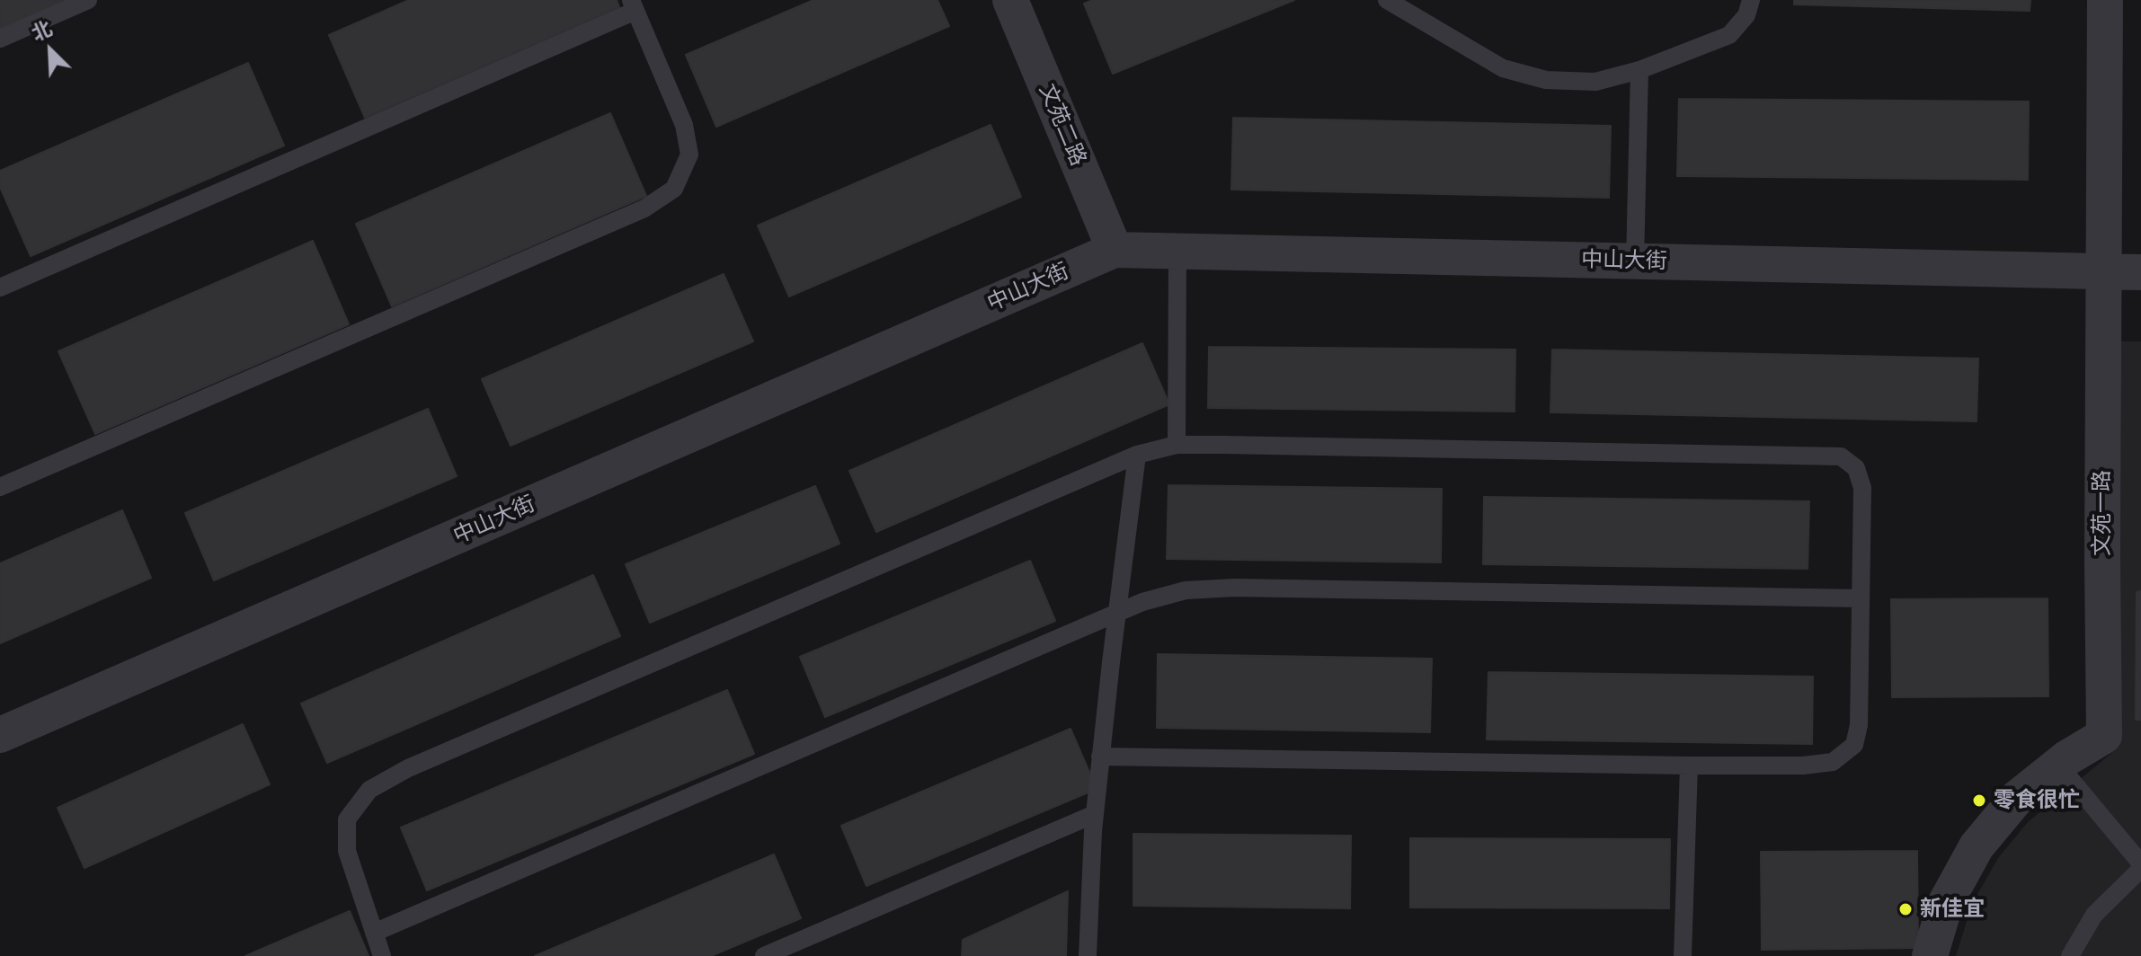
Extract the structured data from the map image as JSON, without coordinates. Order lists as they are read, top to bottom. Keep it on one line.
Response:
{"streets":{"street":["文苑二路","中山大街","文苑一路"]},"crossings":[["文苑二路","中山大街"],["中山大街","文苑一路"]],"places":["零食很忙","新佳宜"],"north":"top left"}
